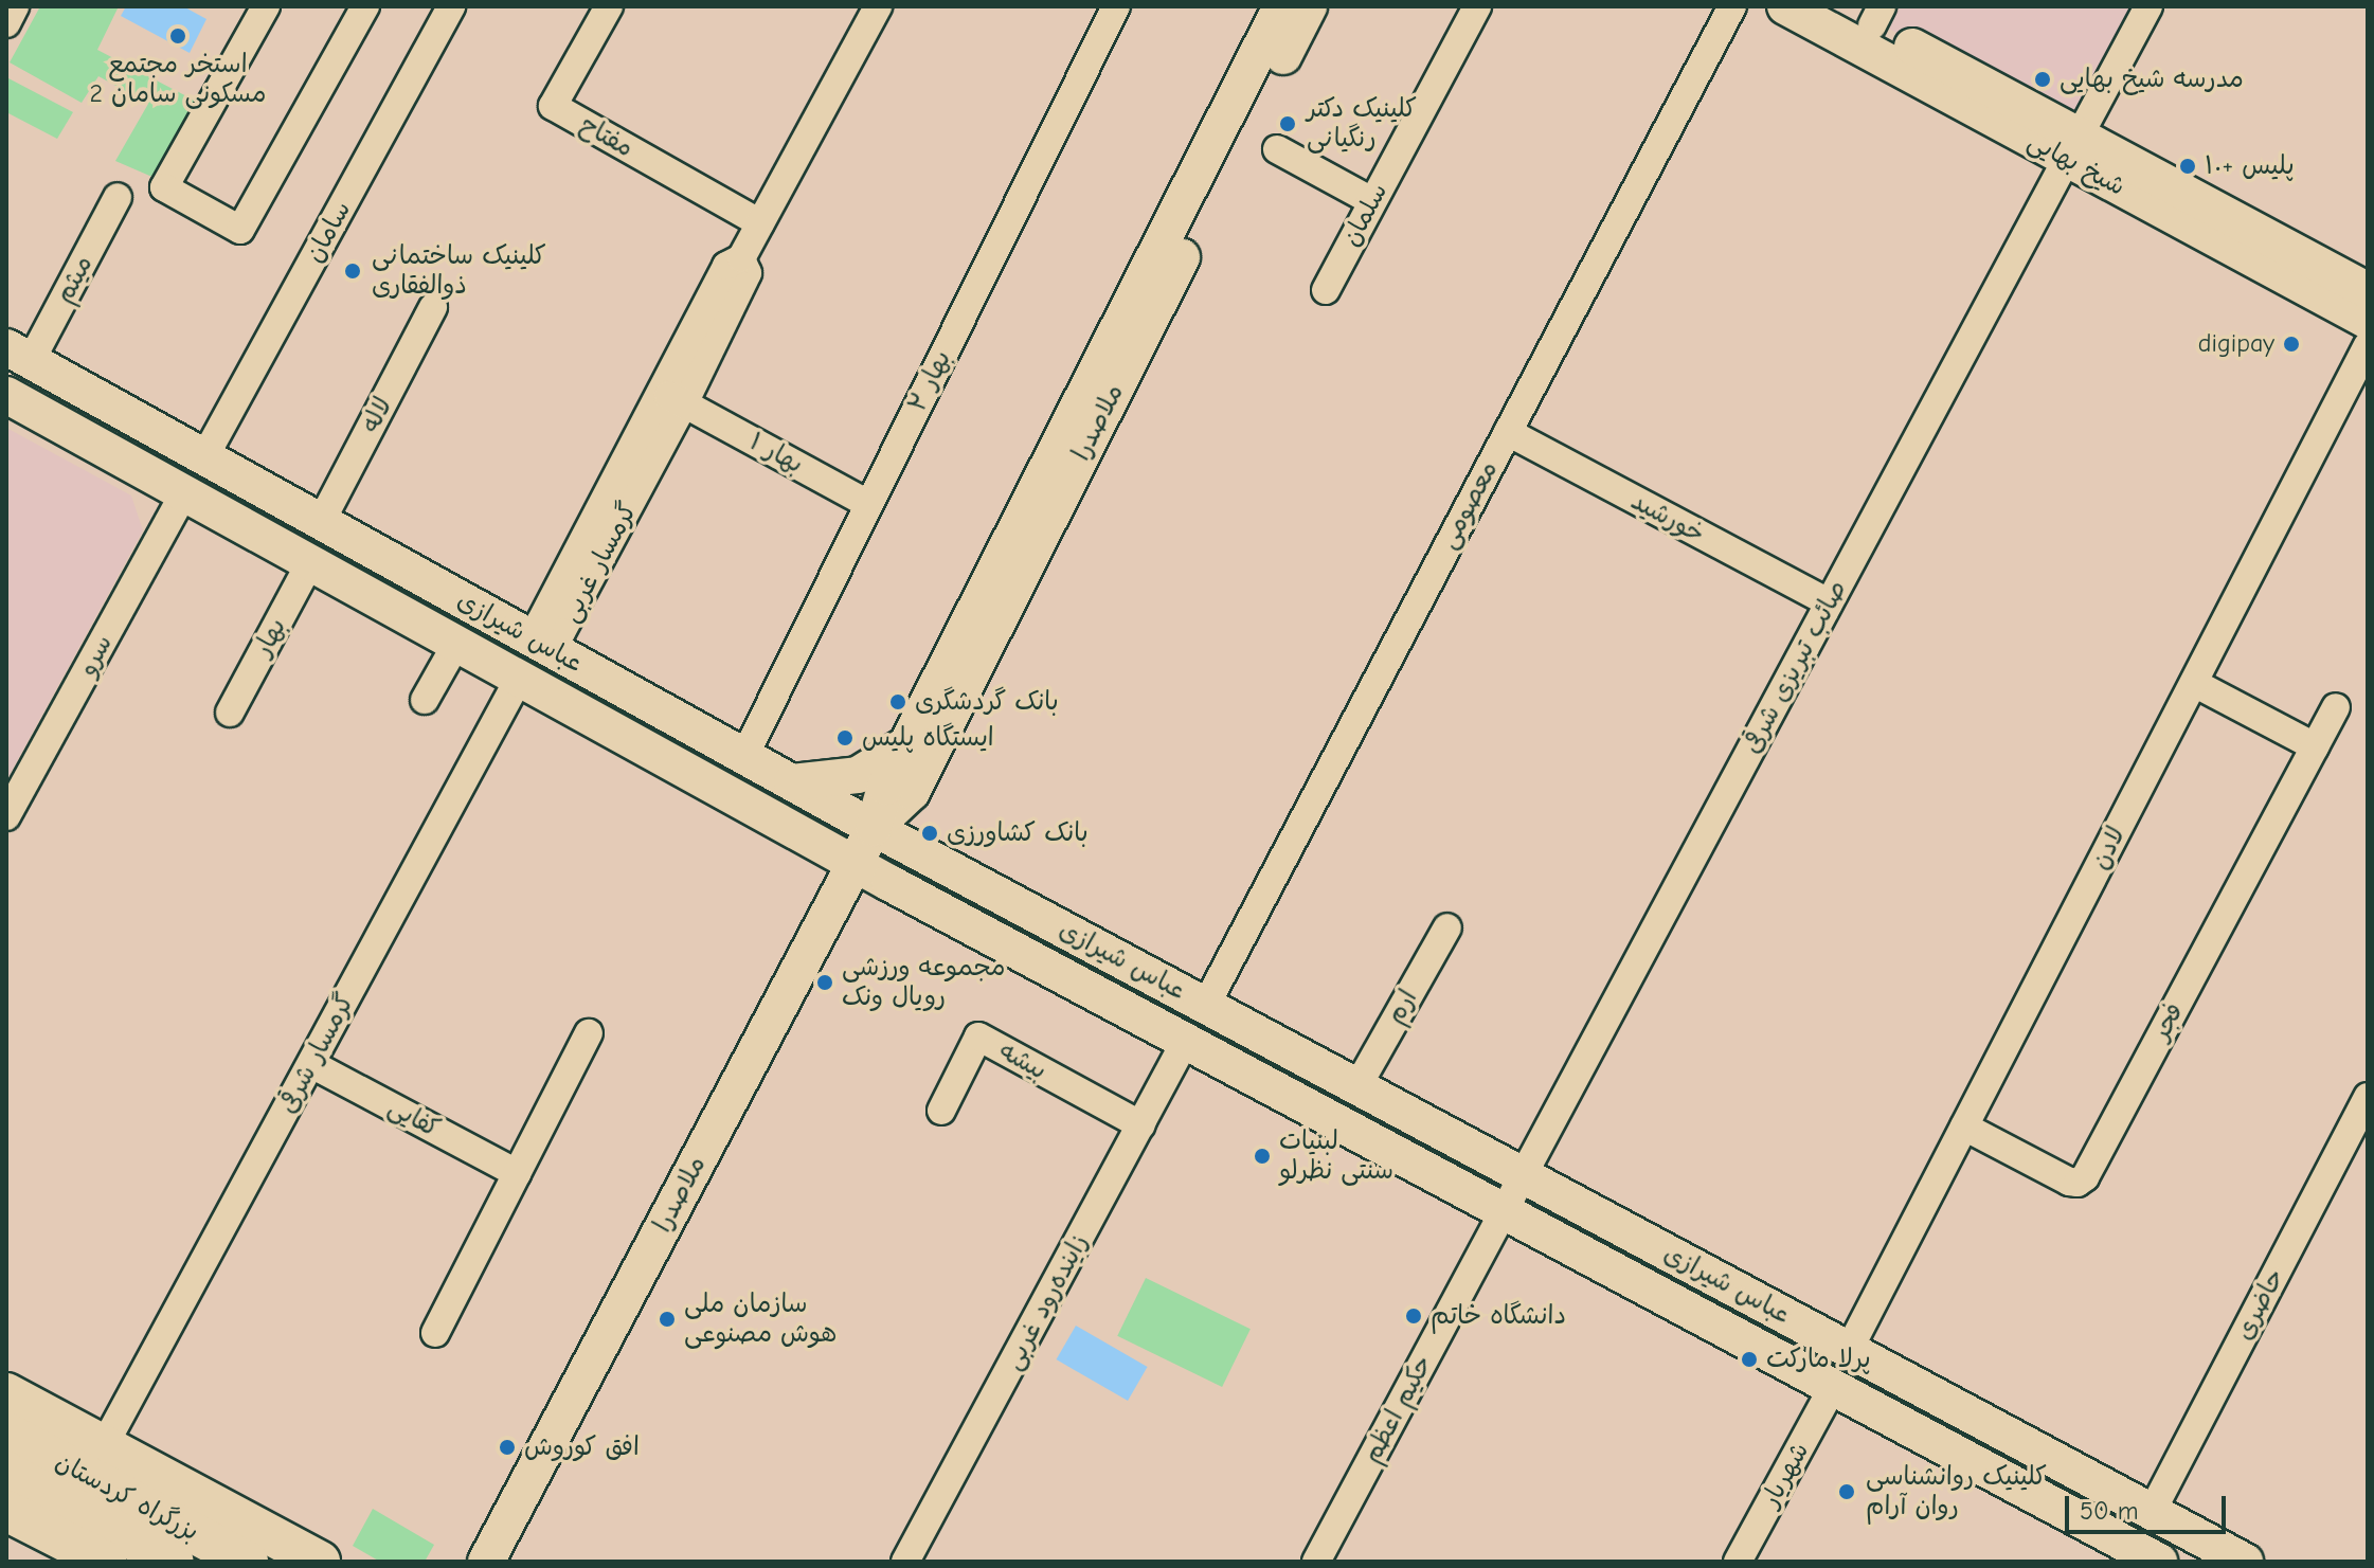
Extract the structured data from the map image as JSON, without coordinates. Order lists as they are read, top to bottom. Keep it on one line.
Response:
{"streets":{"highway":["بزرگراه کردستان"],"main road":["شیخ بهایی","ملاصدرا","عباس شیرازی"],"street":["مفتاح","سلمان","سامان","میثم","بهار ۲","لاله","بهار ۱","معصومی","خورشید","گرمسار غربی","بهار","سرو","صائب تبریزی شرقی","لادن","ارم","فجر","گرمسار شرقی","بیشه","کفایی","زاینده‌رود غربی","حاضری","حکیم اعظم","شهریار"]},"crossings":[["مفتاح","گرمسار غربی"],["شیخ بهایی","صائب تبریزی شرقی"],["سامان","عباس شیرازی"],["میثم","عباس شیرازی"],["بهار ۲","بهار ۱"],["بهار ۲","عباس شیرازی"],["لاله","عباس شیرازی"],["ملاصدرا","عباس شیرازی"],["بهار ۱","گرمسار غربی"],["معصومی","خورشید"],["معصومی","عباس شیرازی"],["خورشید","صائب تبریزی شرقی"],["گرمسار غربی","عباس شیرازی"],["عباس شیرازی","بهار"],["عباس شیرازی","سرو"],["عباس شیرازی","صائب تبریزی شرقی"],["عباس شیرازی","لادن"],["عباس شیرازی","ارم"],["عباس شیرازی","گرمسار شرقی"],["عباس شیرازی","زاینده‌رود غربی"],["عباس شیرازی","حاضری"],["عباس شیرازی","حکیم اعظم"],["عباس شیرازی","شهریار"],["صائب تبریزی شرقی","حکیم اعظم"],["لادن","فجر"],["گرمسار شرقی","کفایی"],["بیشه","زاینده‌رود غربی"]],"places":["استخر مجتمع مسکونی سامان 2","مدرسه شیخ بهایی","کلینیک دکتر رنگیانی","پلیس +۱۰","کلینیک ساختمانی ذوالفقاری","digipay","بانک گردشگری","ایستگاه پلیس","بانک کشاورزی","مجموعه ورزشی رویال ونک","لبنیات سنتی نظرلو","دانشگاه خاتم","سازمان ملی هوش مصنوعی","پرلا مارکت","افق کوروش","کلینیک روانشناسی روان آرام"],"scale_bar":"50 m"}
